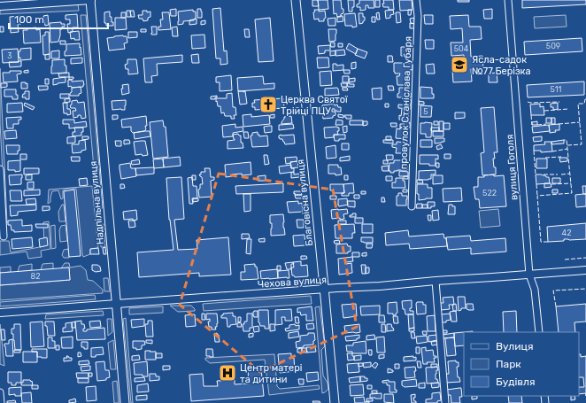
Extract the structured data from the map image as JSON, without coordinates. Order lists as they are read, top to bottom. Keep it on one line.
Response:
{"streets":{"main road":["Надпільна вулиця","Благовісна вулиця"],"street":["провулок Станіслава Губаря","вулиця Гоголя","Чехова вулиця"]},"crossings":[["вулиця Гоголя","Чехова вулиця"],["Надпільна вулиця","Чехова вулиця"],["Благовісна вулиця","Чехова вулиця"]],"places":{"school or university":["Ясла-садок №77 Берізка"],"church":["Церква Святої Трійці ПЦУ"],"hospital":["Центр матері та дитини"]},"house_numbers":["509","504","3","511","5","522","42","82"],"legend":["Вулиця","Парк","Будівля"],"scale_bar":"100 m"}
